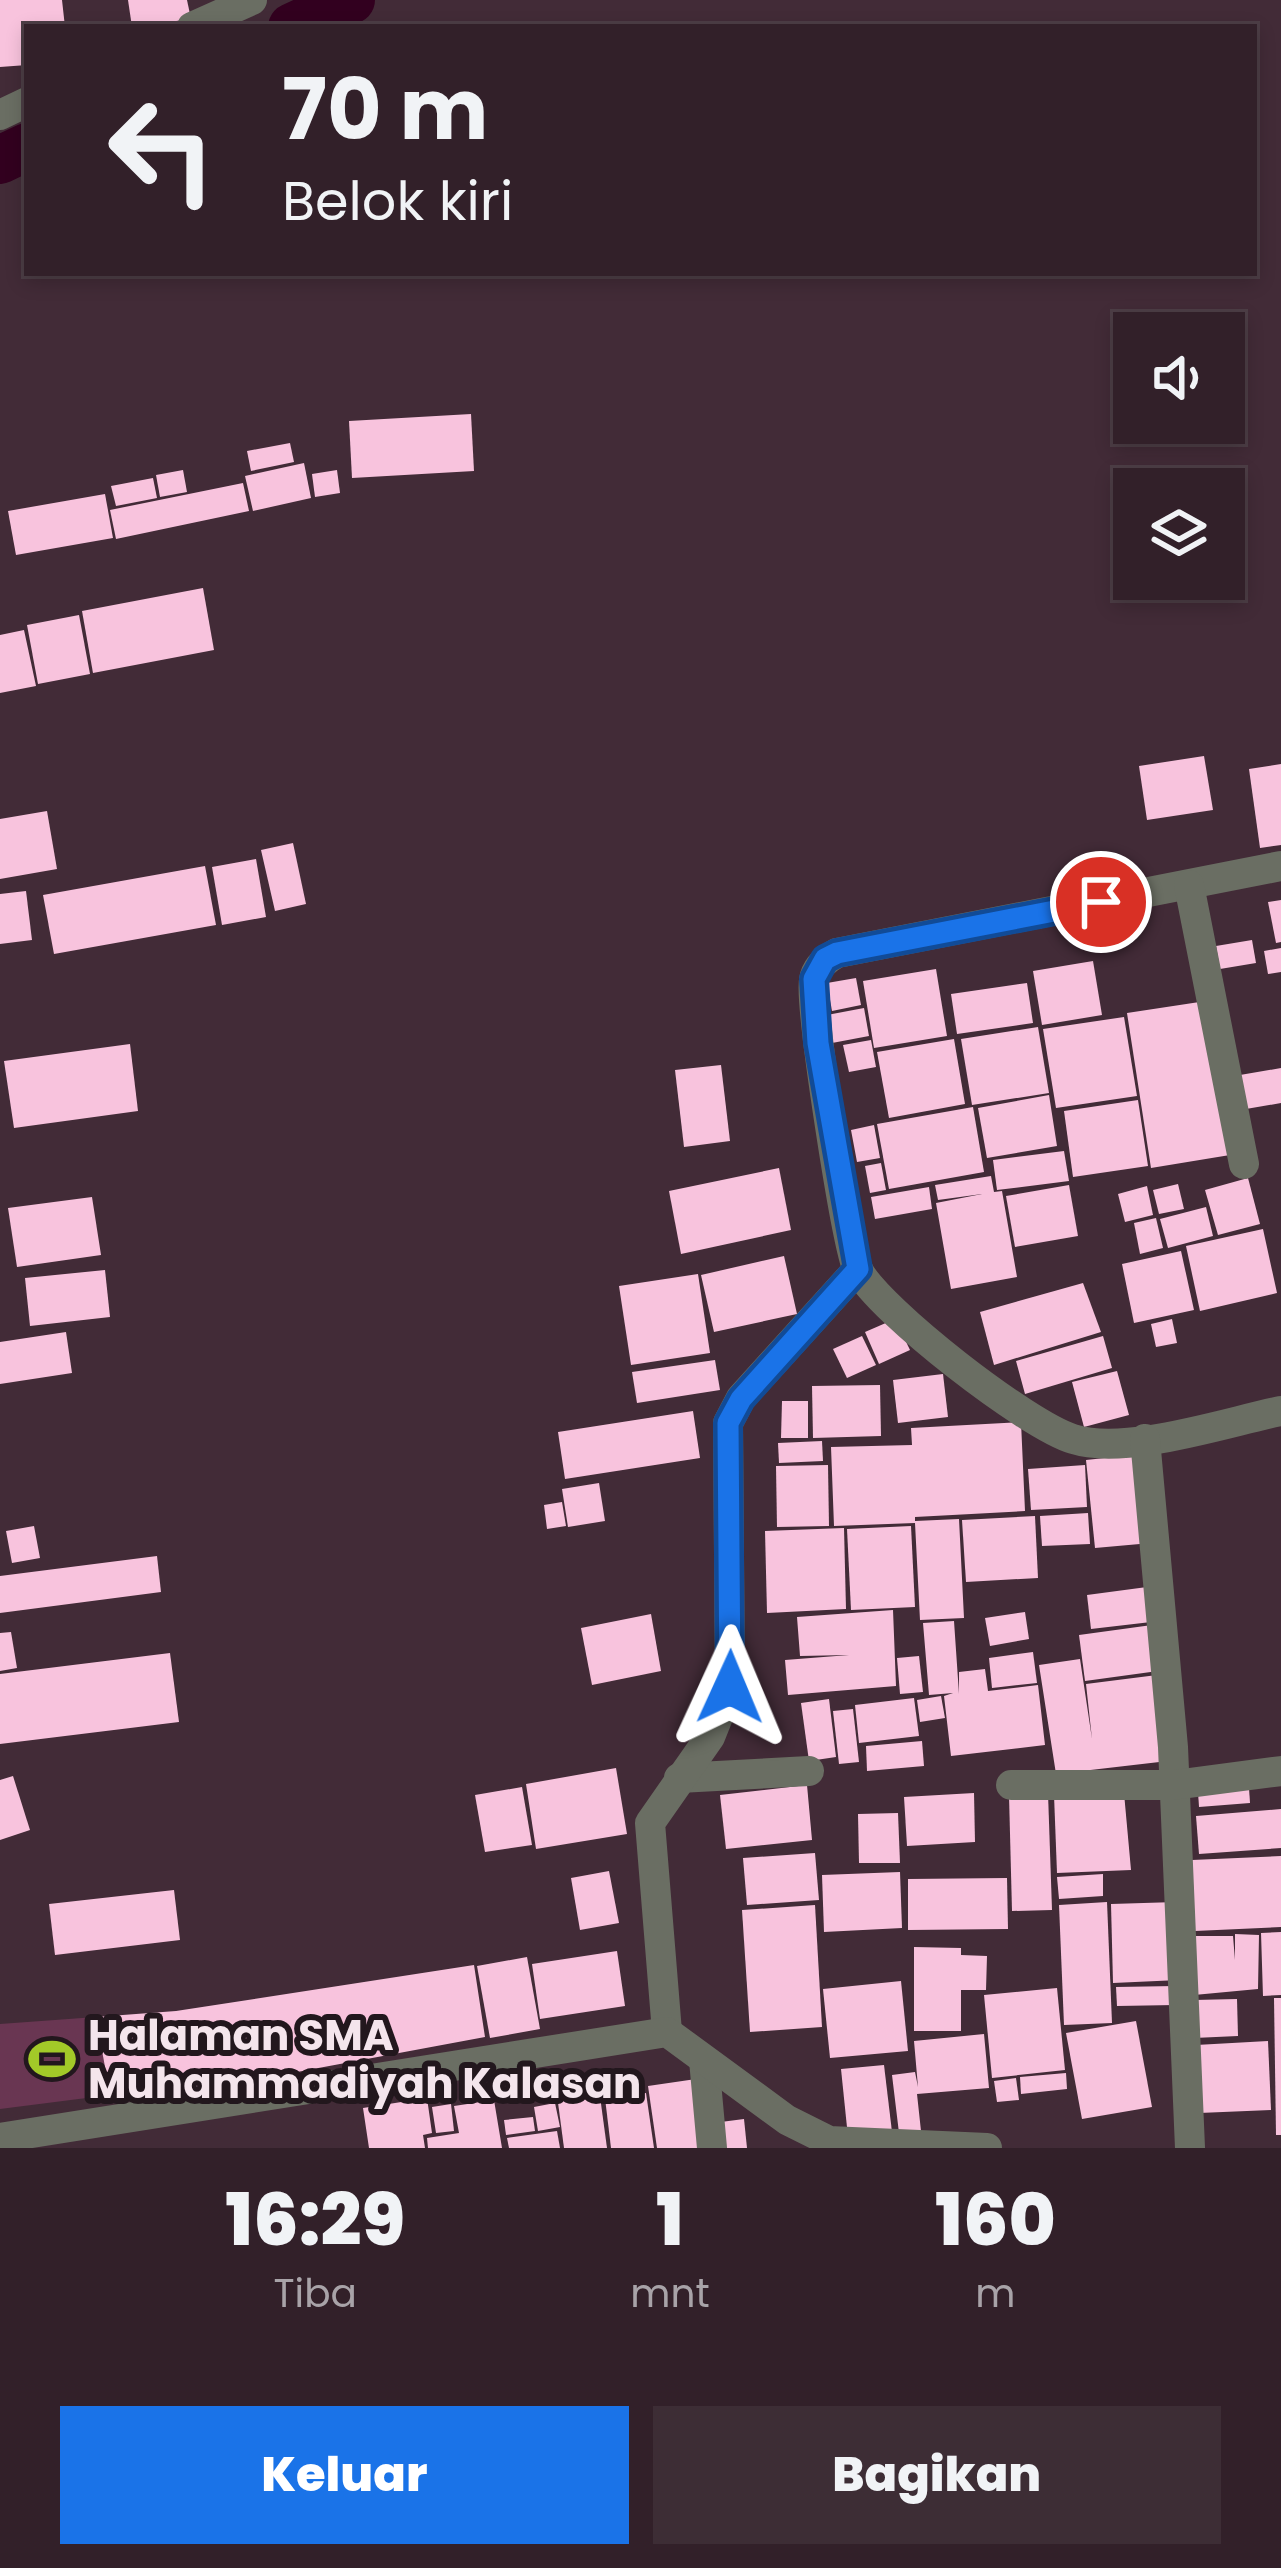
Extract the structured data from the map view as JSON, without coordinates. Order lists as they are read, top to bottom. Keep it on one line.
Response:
{"places":{"sports":["Halaman SMA Muhammadiyah Kalasan"]},"page":{"turn":["70 m","Belok kiri"],"eta":["16:29","Tiba","1","mnt","160","m"],"buttons":["Keluar","Bagikan"]}}
